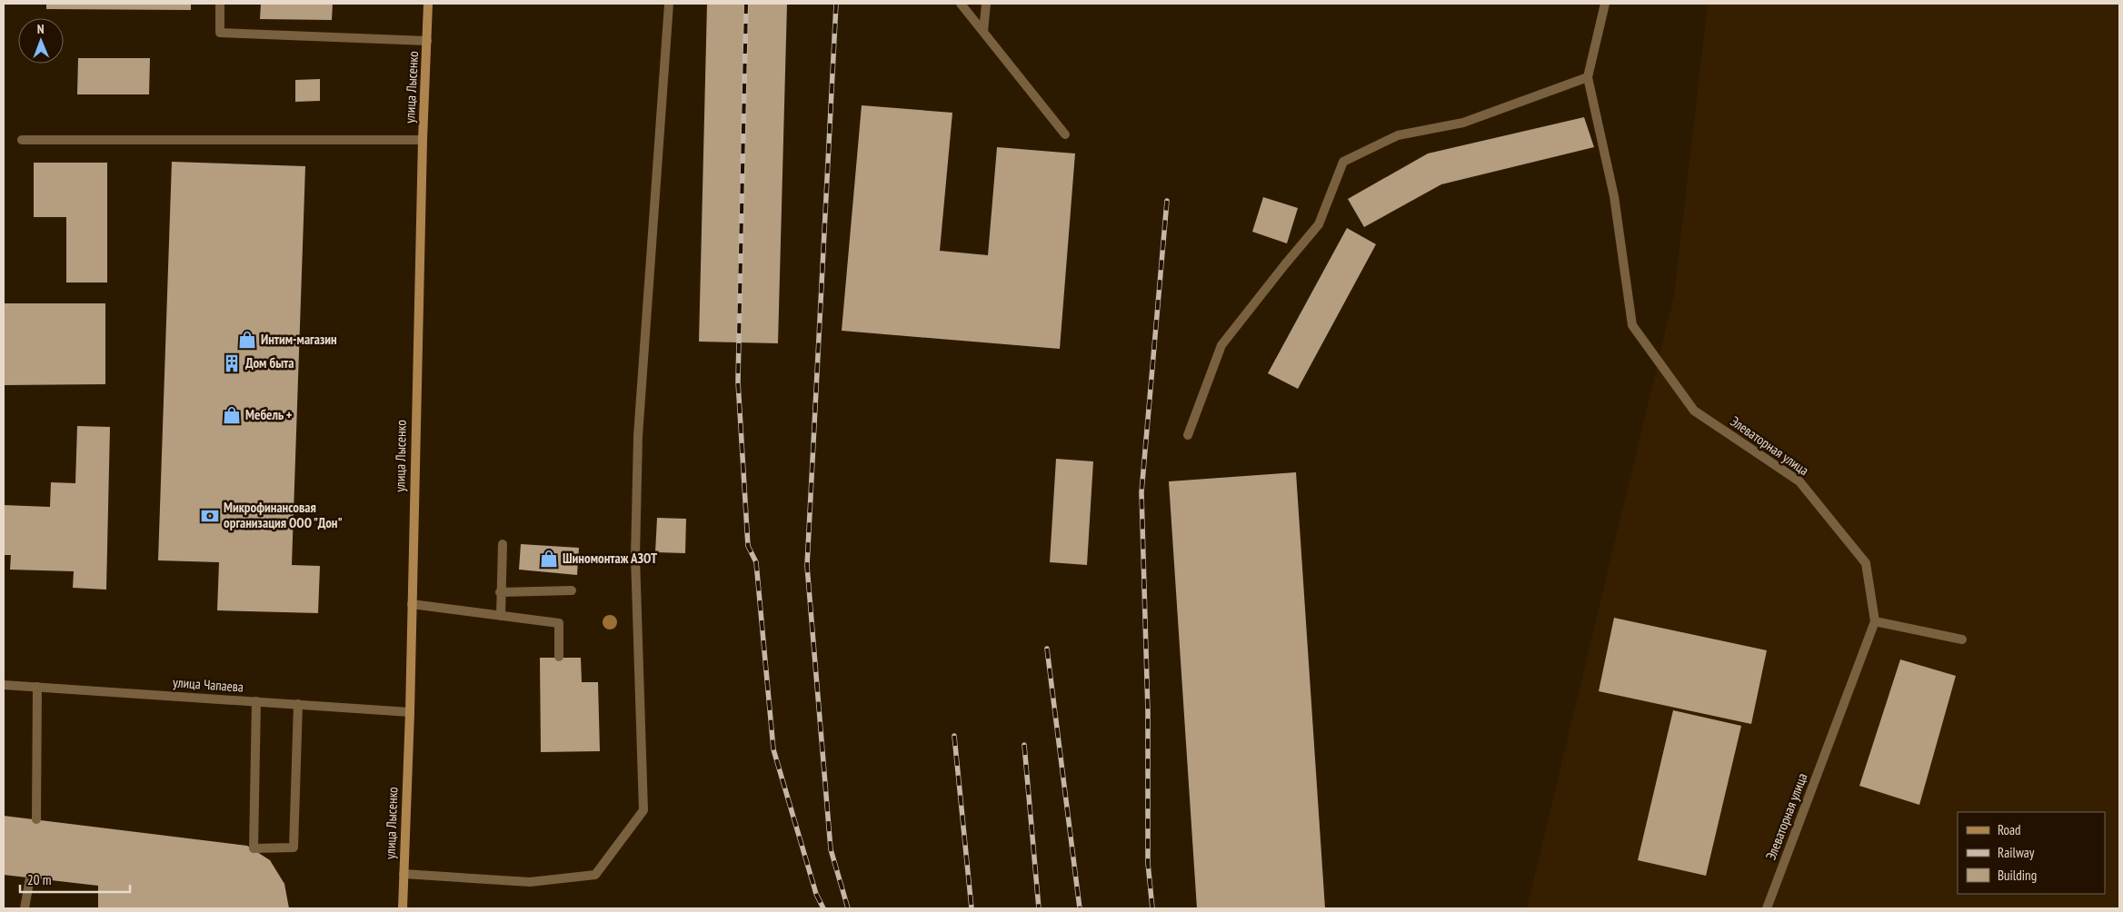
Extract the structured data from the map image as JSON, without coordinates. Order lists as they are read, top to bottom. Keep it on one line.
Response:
{"streets":{"main road":["улица Лысенко"],"street":["Элеваторная улица","улица Чапаева"]},"crossings":[["улица Лысенко","улица Чапаева"]],"places":{"shop":["Интим-магазин","Мебель +","Шиномонтаж АЗОТ"],"building":["Дом быта"],"bank":["Микрофинансовая организация ООО \"Дон\""]},"legend":["Road","Railway","Building"],"scale_bar":"20 m","north":"top"}
